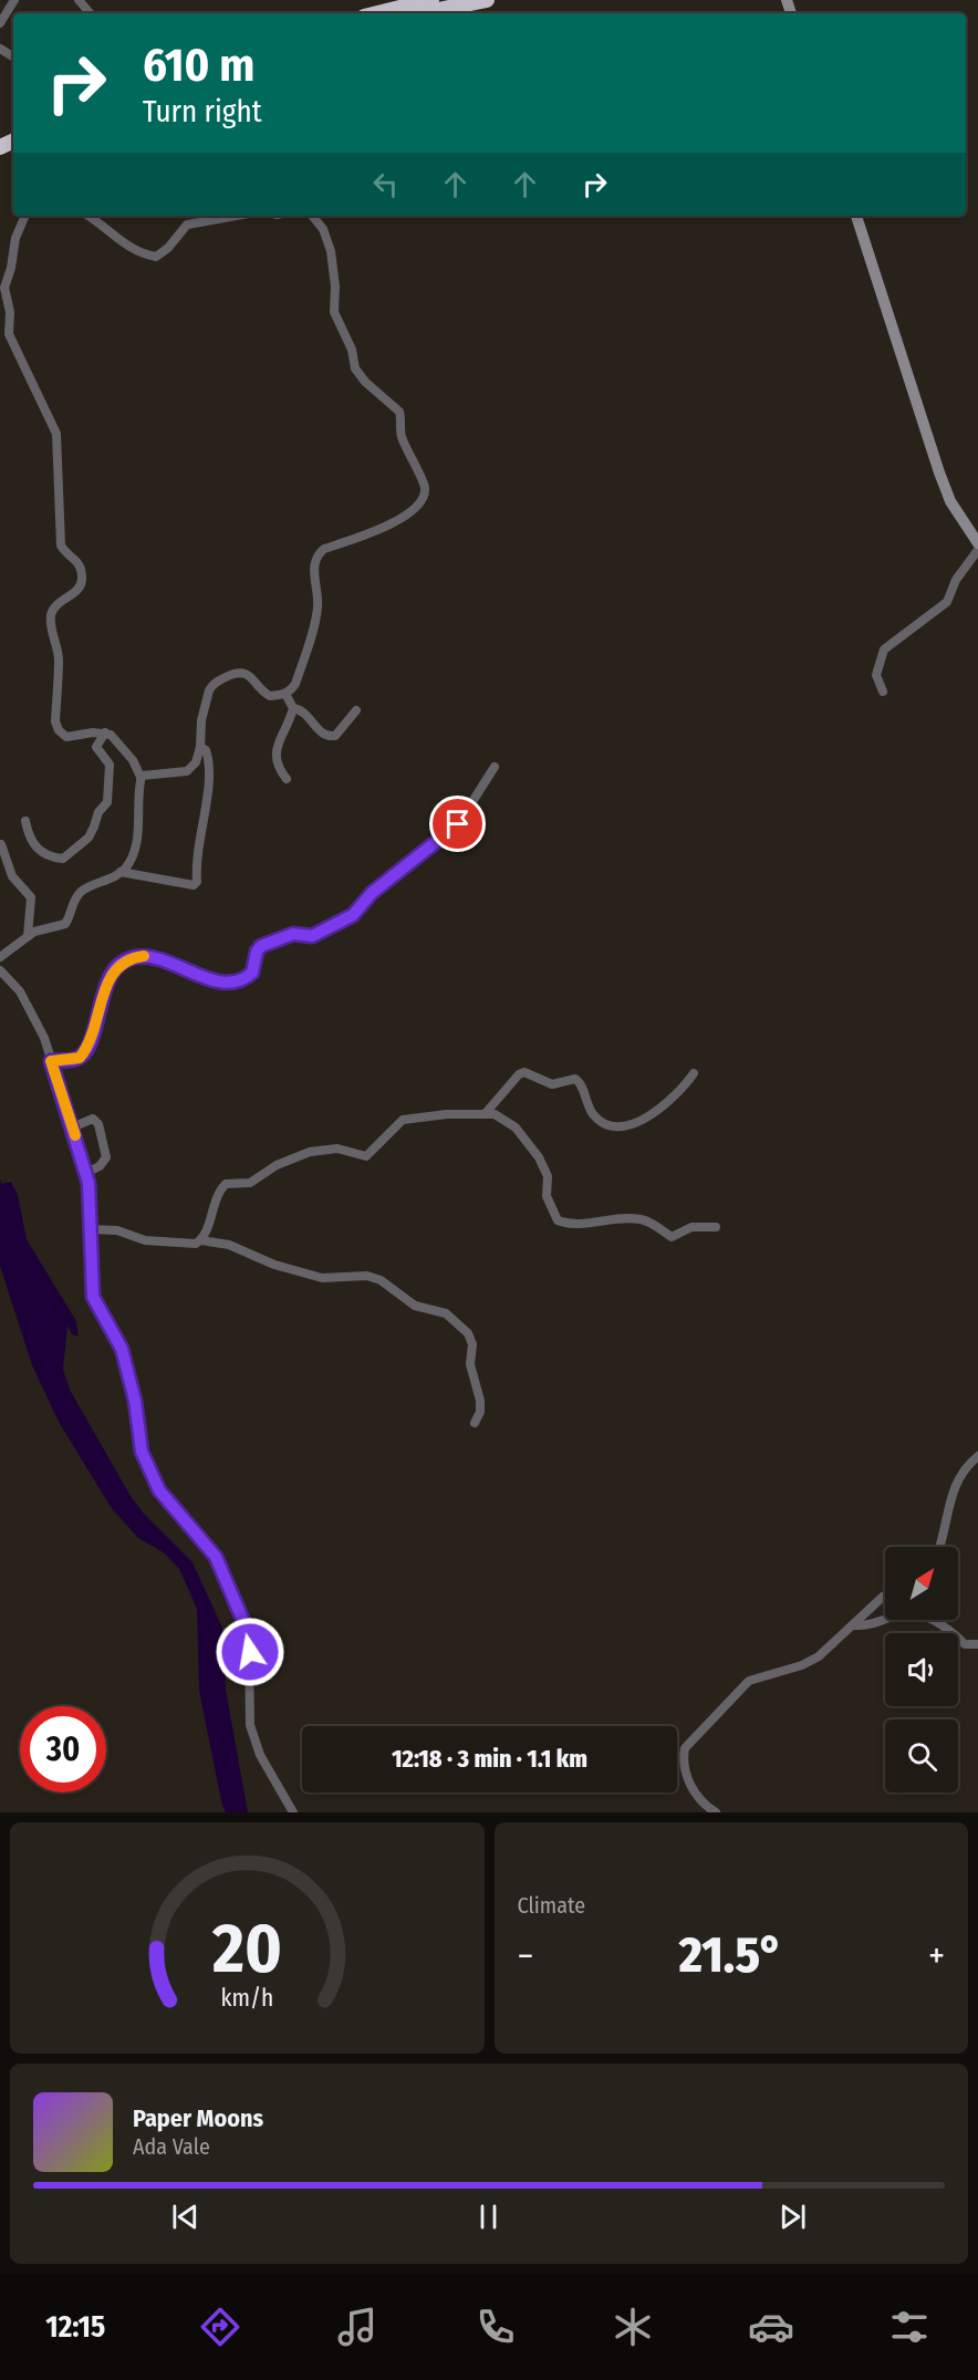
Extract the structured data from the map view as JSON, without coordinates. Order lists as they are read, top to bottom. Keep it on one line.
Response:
{"north":"top right","page":{"turn":["610 m","Turn right"],"limit":"30","trip":"12:18 · 3 min · 1.1 km","tile":"Climate","heat":["−","21.5°","+"],"song":["Paper Moons","Ada Vale"],"tabs":"12:15","gauge":["20","km/h"]}}
